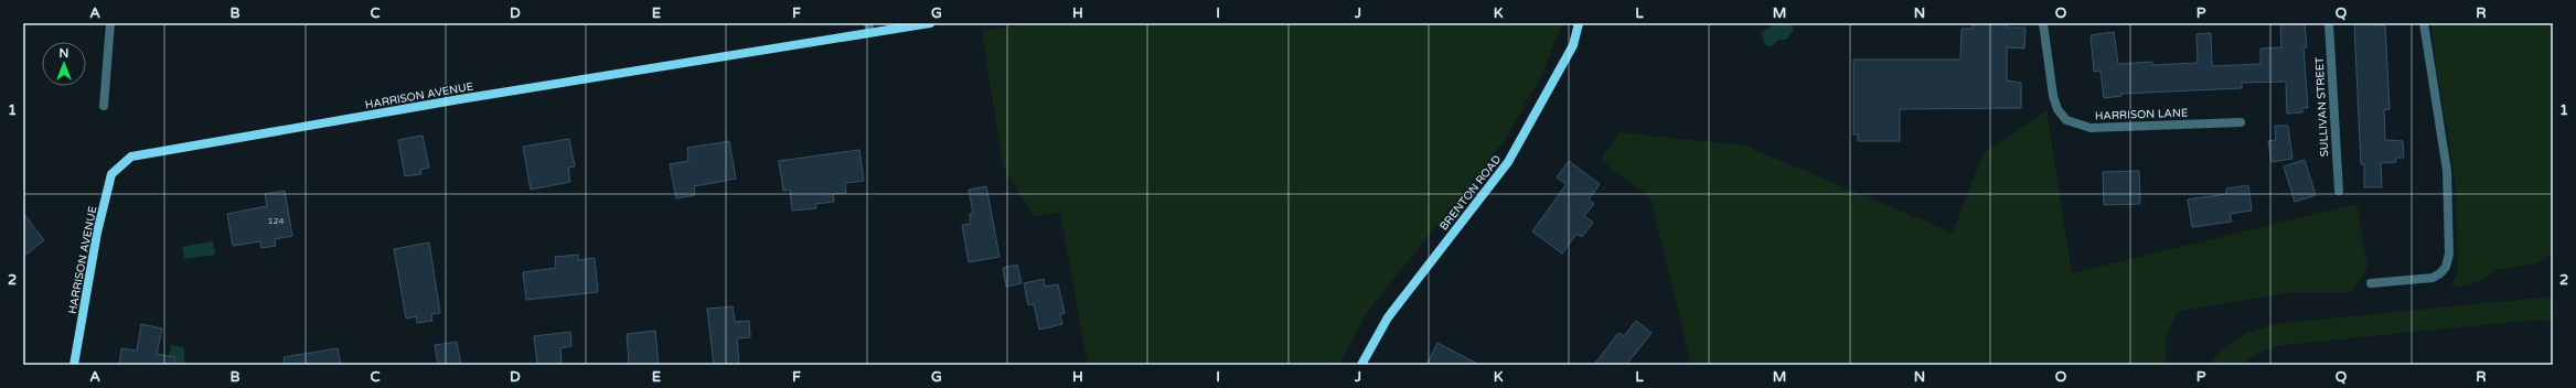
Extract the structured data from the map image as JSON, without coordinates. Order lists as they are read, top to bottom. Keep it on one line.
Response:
{"streets":{"main road":["HARRISON AVENUE","BRENTON ROAD"],"street":["SULLIVAN STREET","HARRISON LANE"]},"house_numbers":["124"],"north":"top","grid":{"columns":["A","B","C","D","E","F","G","H","I","J","K","L","M","N","O","P","Q","R"],"rows":["1","2"]}}
